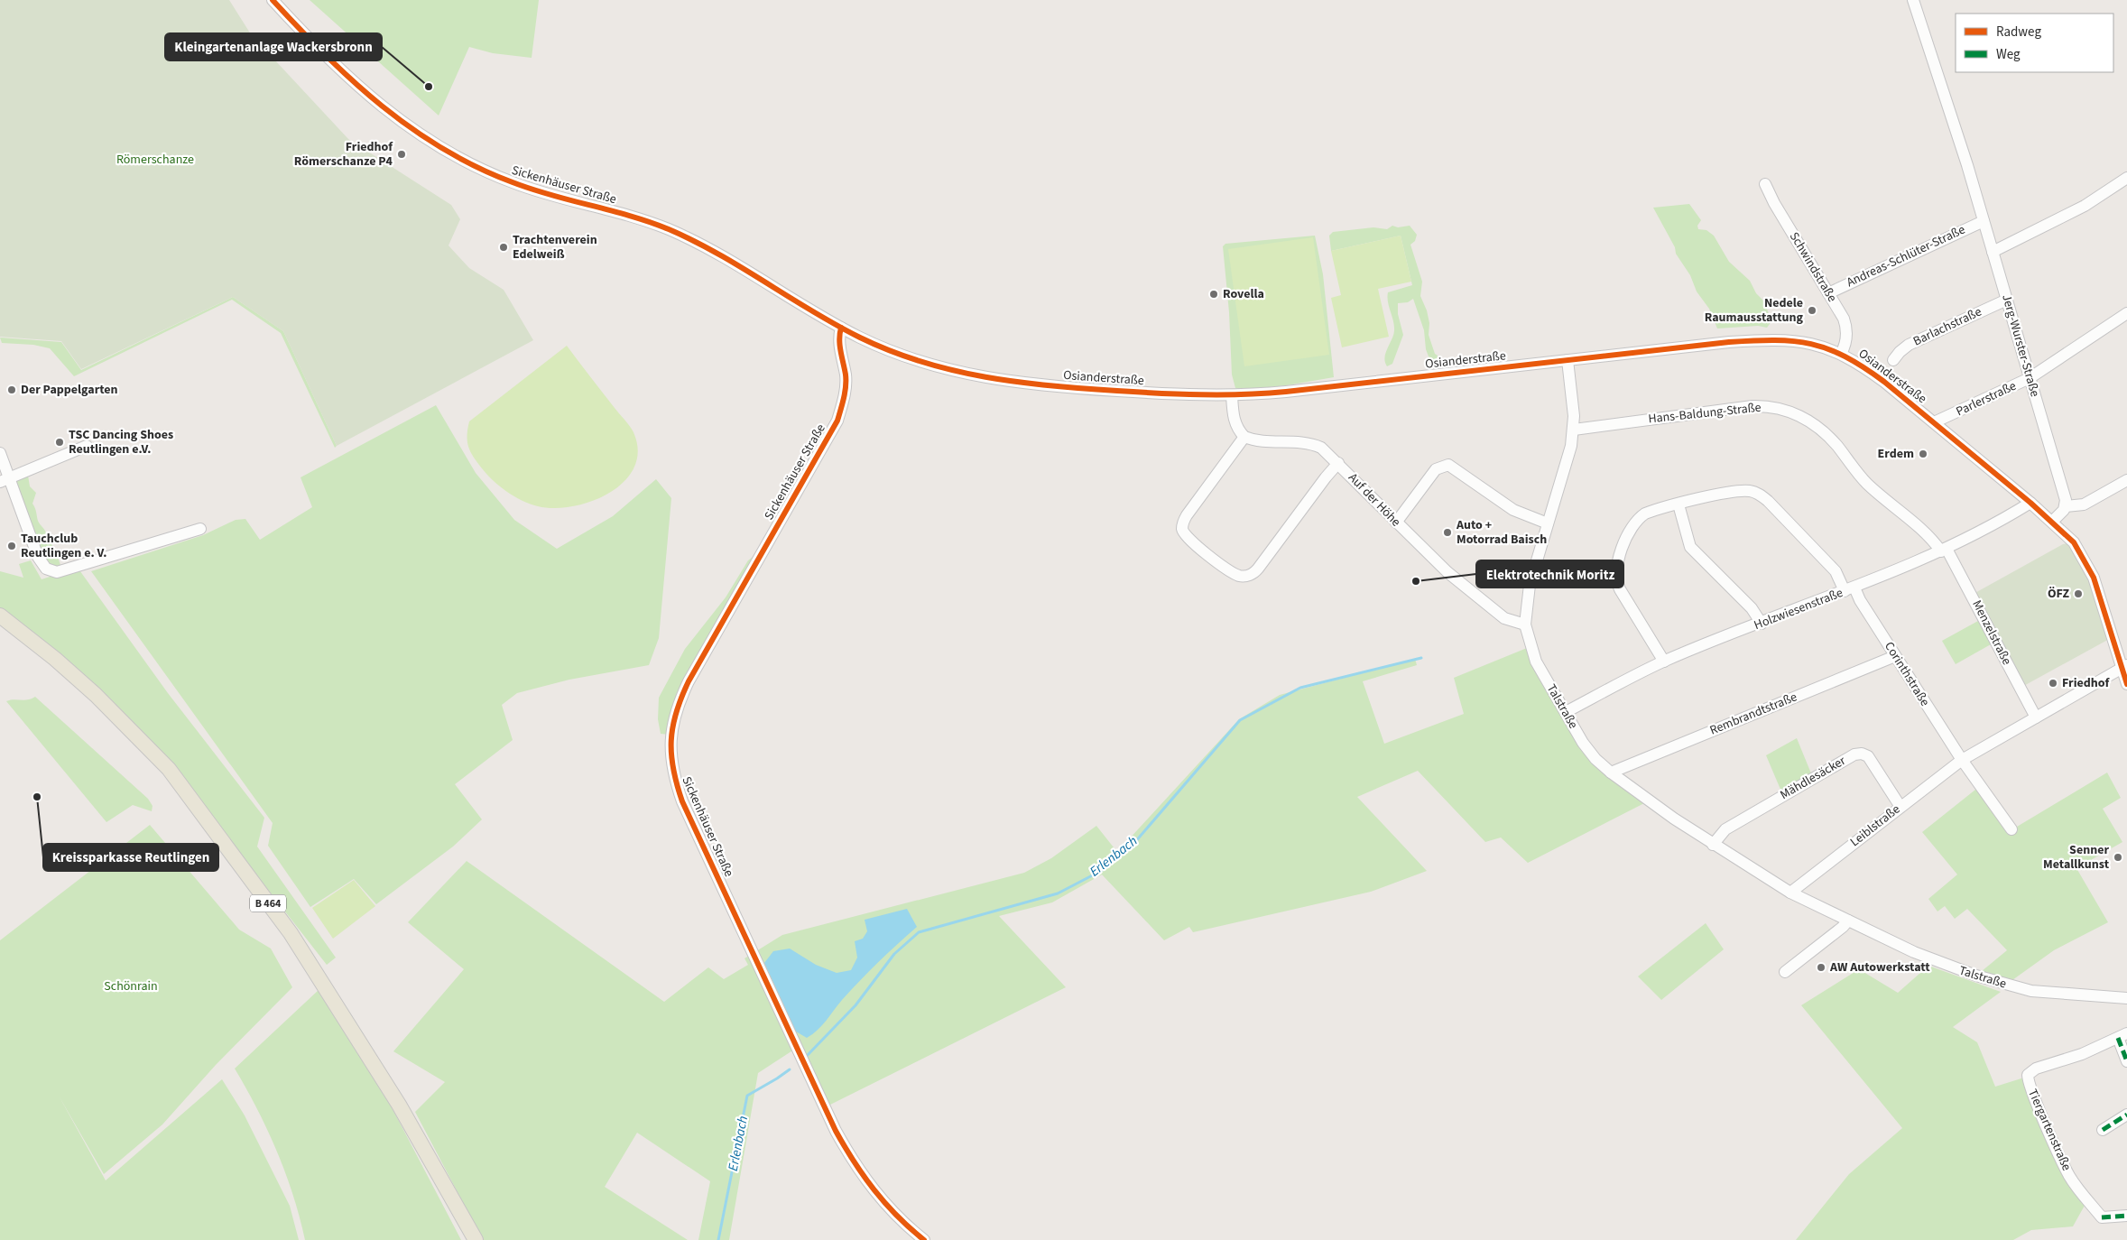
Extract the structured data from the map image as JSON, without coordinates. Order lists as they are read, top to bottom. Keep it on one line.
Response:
{"streets":{"main road":["B 464"],"street":["Sickenhäuser Straße","Andreas-Schlüter-Straße","Schwindstraße","Barlachstraße","Jerg-Wurster-Straße","Osianderstraße","Parlerstraße","Hans-Baldung-Straße","Auf der Höhe","Holzwiesenstraße","Menzelstraße","Corinthstraße","Talstraße","Rembrandtstraße","Mähdlesäcker","Leiblstraße","Tiergartenstraße"]},"crossings":[["Sickenhäuser Straße","Osianderstraße"],["Andreas-Schlüter-Straße","Schwindstraße"],["Andreas-Schlüter-Straße","Jerg-Wurster-Straße"],["Schwindstraße","Osianderstraße"],["Barlachstraße","Jerg-Wurster-Straße"],["Jerg-Wurster-Straße","Parlerstraße"],["Osianderstraße","Parlerstraße"],["Osianderstraße","Holzwiesenstraße"],["Osianderstraße","Talstraße"],["Osianderstraße","Leiblstraße"],["Hans-Baldung-Straße","Holzwiesenstraße"],["Hans-Baldung-Straße","Menzelstraße"],["Hans-Baldung-Straße","Talstraße"],["Auf der Höhe","Talstraße"],["Holzwiesenstraße","Menzelstraße"],["Holzwiesenstraße","Corinthstraße"],["Holzwiesenstraße","Talstraße"],["Menzelstraße","Leiblstraße"],["Corinthstraße","Rembrandtstraße"],["Corinthstraße","Leiblstraße"],["Talstraße","Rembrandtstraße"],["Talstraße","Mähdlesäcker"],["Talstraße","Leiblstraße"],["Mähdlesäcker","Leiblstraße"]],"water":["Erlenbach"],"parks":["Römerschanze","Schönrain"],"places":["Kleingartenanlage Wackersbronn","Friedhof Römerschanze P4","Trachtenverein Edelweiß","Rovella","Nedele Raumausstattung","Der Pappelgarten","TSC Dancing Shoes Reutlingen e.V.","Erdem","Auto + Motorrad Baisch","Tauchclub Reutlingen e. V.","Elektrotechnik Moritz","ÖFZ","Friedhof","Kreissparkasse Reutlingen","Senner Metallkunst","AW Autowerkstatt"],"legend":["Radweg","Weg"]}
